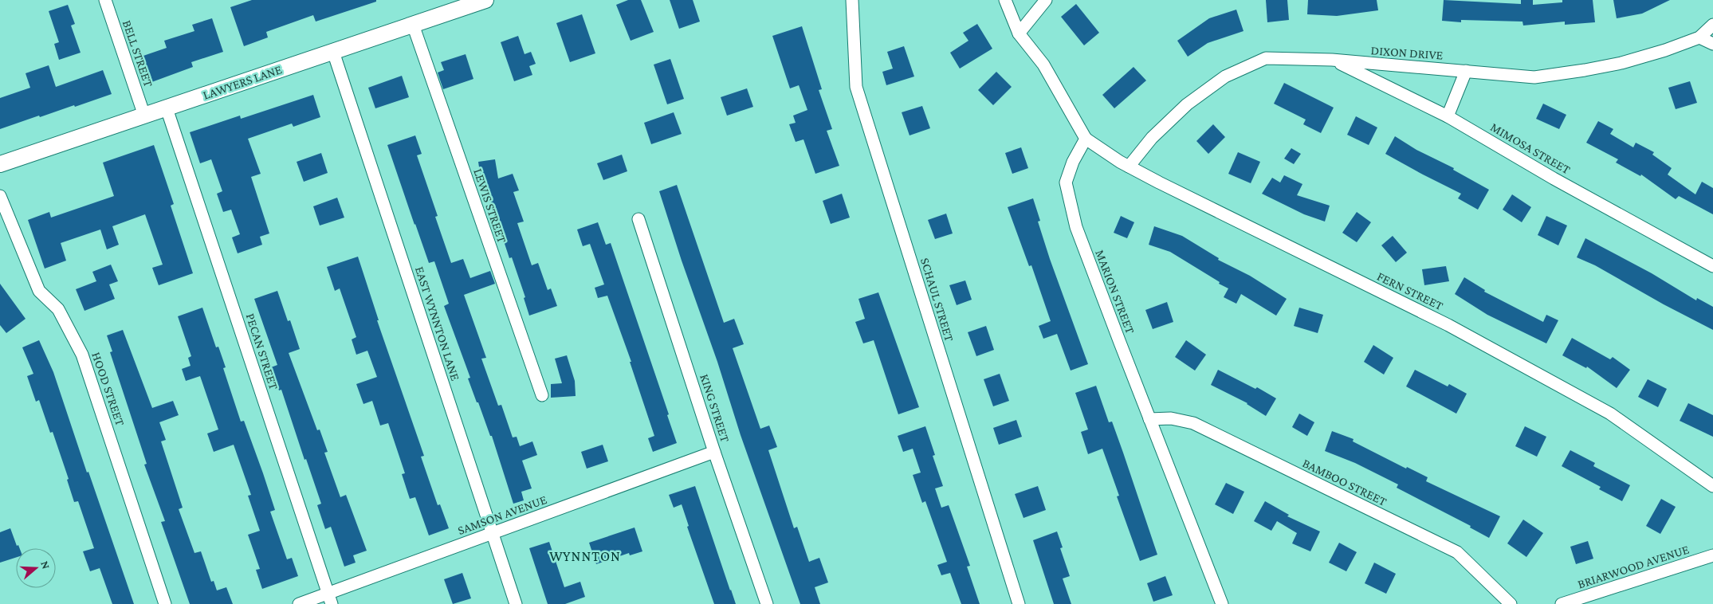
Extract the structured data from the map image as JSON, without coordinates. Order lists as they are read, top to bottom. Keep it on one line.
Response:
{"streets":{"street":["DIXON DRIVE","BELL STREET","LAWYERS LANE","MIMOSA STREET","LEWIS STREET","FERN STREET","MARION STREET","SCHAUL STREET","EAST WYNNTON LANE","PECAN STREET","HOOD STREET","KING STREET","BAMBOO STREET","SAMSON AVENUE","BRIARWOOD AVENUE"]},"crossings":[["DIXON DRIVE","MIMOSA STREET"],["DIXON DRIVE","FERN STREET"],["BELL STREET","LAWYERS LANE"],["LAWYERS LANE","LEWIS STREET"],["LAWYERS LANE","EAST WYNNTON LANE"],["LAWYERS LANE","PECAN STREET"],["FERN STREET","MARION STREET"],["MARION STREET","BAMBOO STREET"],["EAST WYNNTON LANE","SAMSON AVENUE"],["PECAN STREET","SAMSON AVENUE"],["KING STREET","SAMSON AVENUE"]],"districts":["WYNNTON"],"north":"right"}
